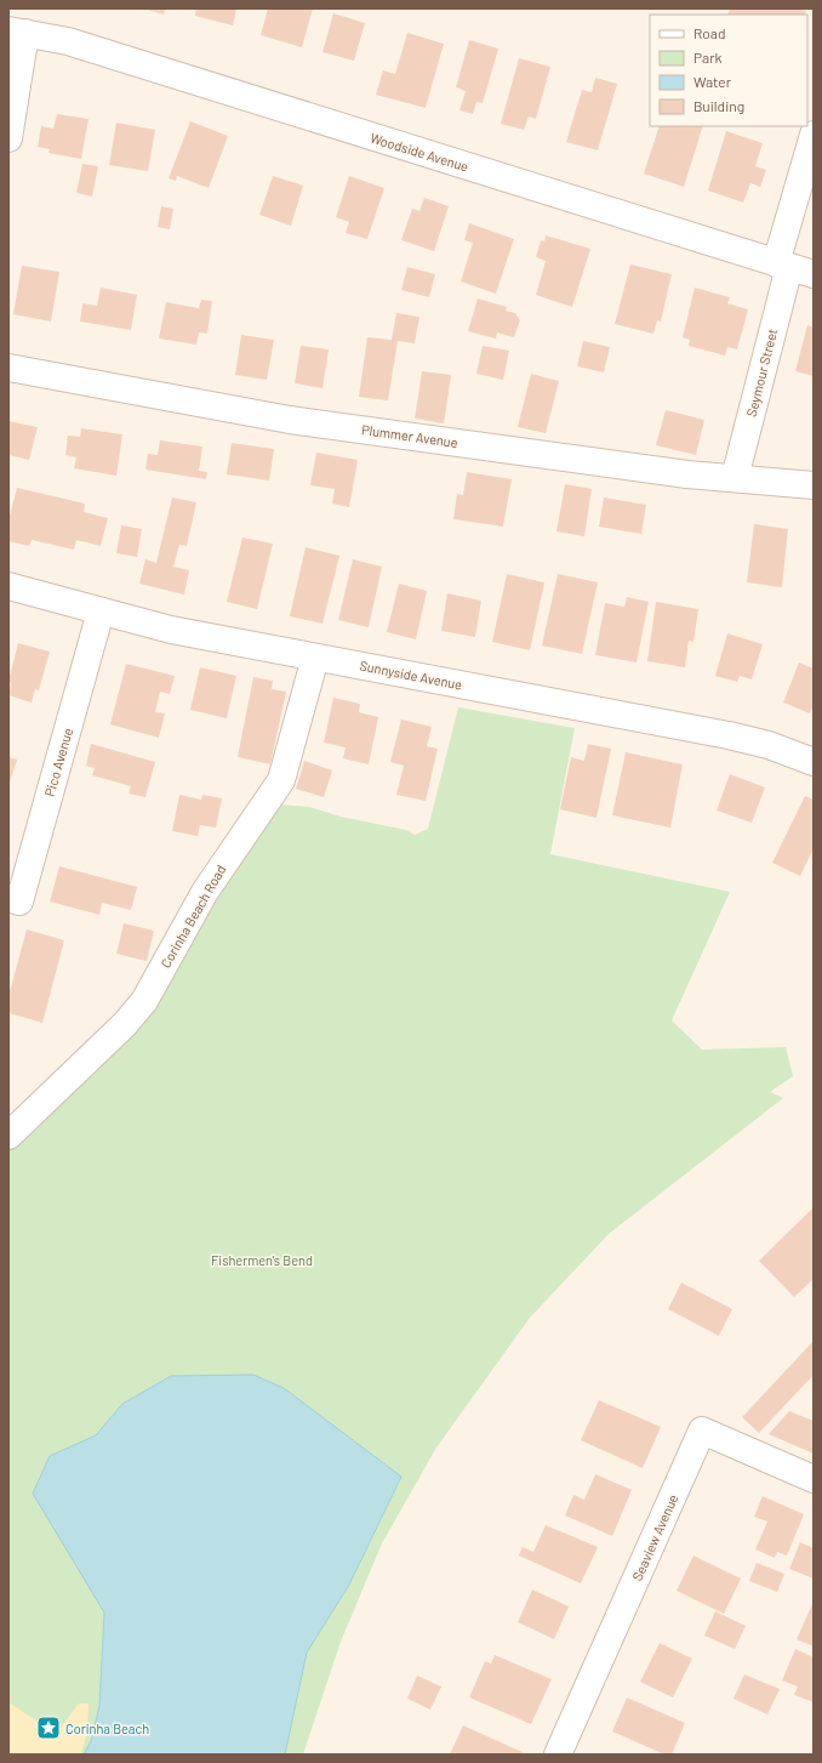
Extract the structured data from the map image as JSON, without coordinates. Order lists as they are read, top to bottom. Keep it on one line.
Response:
{"streets":{"street":["Woodside Avenue","Seymour Street","Plummer Avenue","Sunnyside Avenue","Pico Avenue","Corinha Beach Road","Seaview Avenue"]},"crossings":[["Woodside Avenue","Seymour Street"],["Seymour Street","Plummer Avenue"],["Sunnyside Avenue","Pico Avenue"],["Sunnyside Avenue","Corinha Beach Road"]],"parks":["Fishermen's Bend"],"places":{"place":["Corinha Beach"]},"legend":["Road","Park","Water","Building"]}
